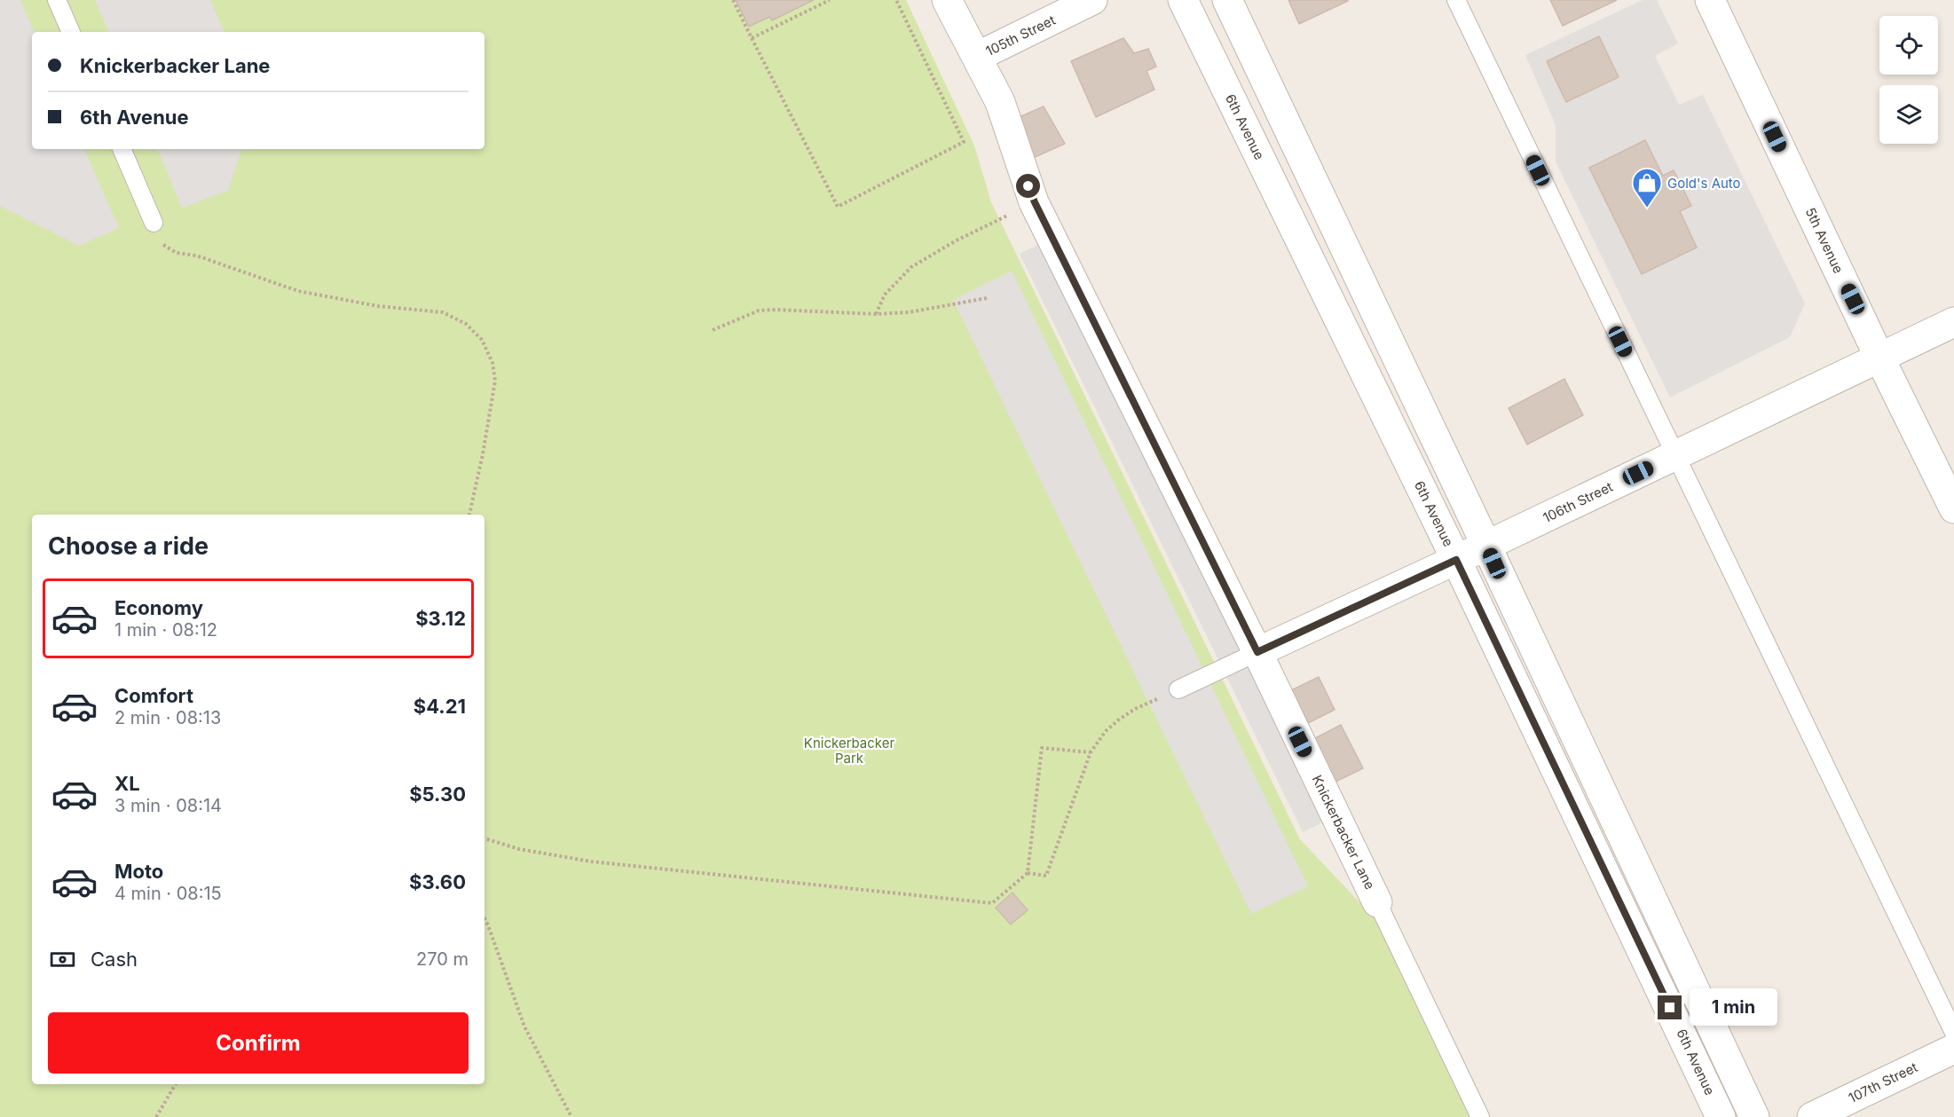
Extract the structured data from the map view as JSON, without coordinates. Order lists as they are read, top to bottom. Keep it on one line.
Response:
{"streets":{"street":["105th Street","6th Avenue","5th Avenue","106th Street","Knickerbacker Lane","107th Street"]},"crossings":[["105th Street","Knickerbacker Lane"],["6th Avenue","106th Street"],["5th Avenue","106th Street"],["106th Street","Knickerbacker Lane"]],"parks":["Knickerbacker Park"],"places":{"shop":["Gold's Auto"]},"page":{"banner":["Knickerbacker Lane","6th Avenue"],"heading":"Choose a ride","list":[{"name":"Economy","note":"1 min · 08:12","value":"$3.12"},{"name":"Comfort","note":"2 min · 08:13","value":"$4.21"},{"name":"XL","note":"3 min · 08:14","value":"$5.30"},{"name":"Moto","note":"4 min · 08:15","value":"$3.60"}],"pay":["Cash","270 m"],"bubble":"1 min","buttons":"Confirm"}}
